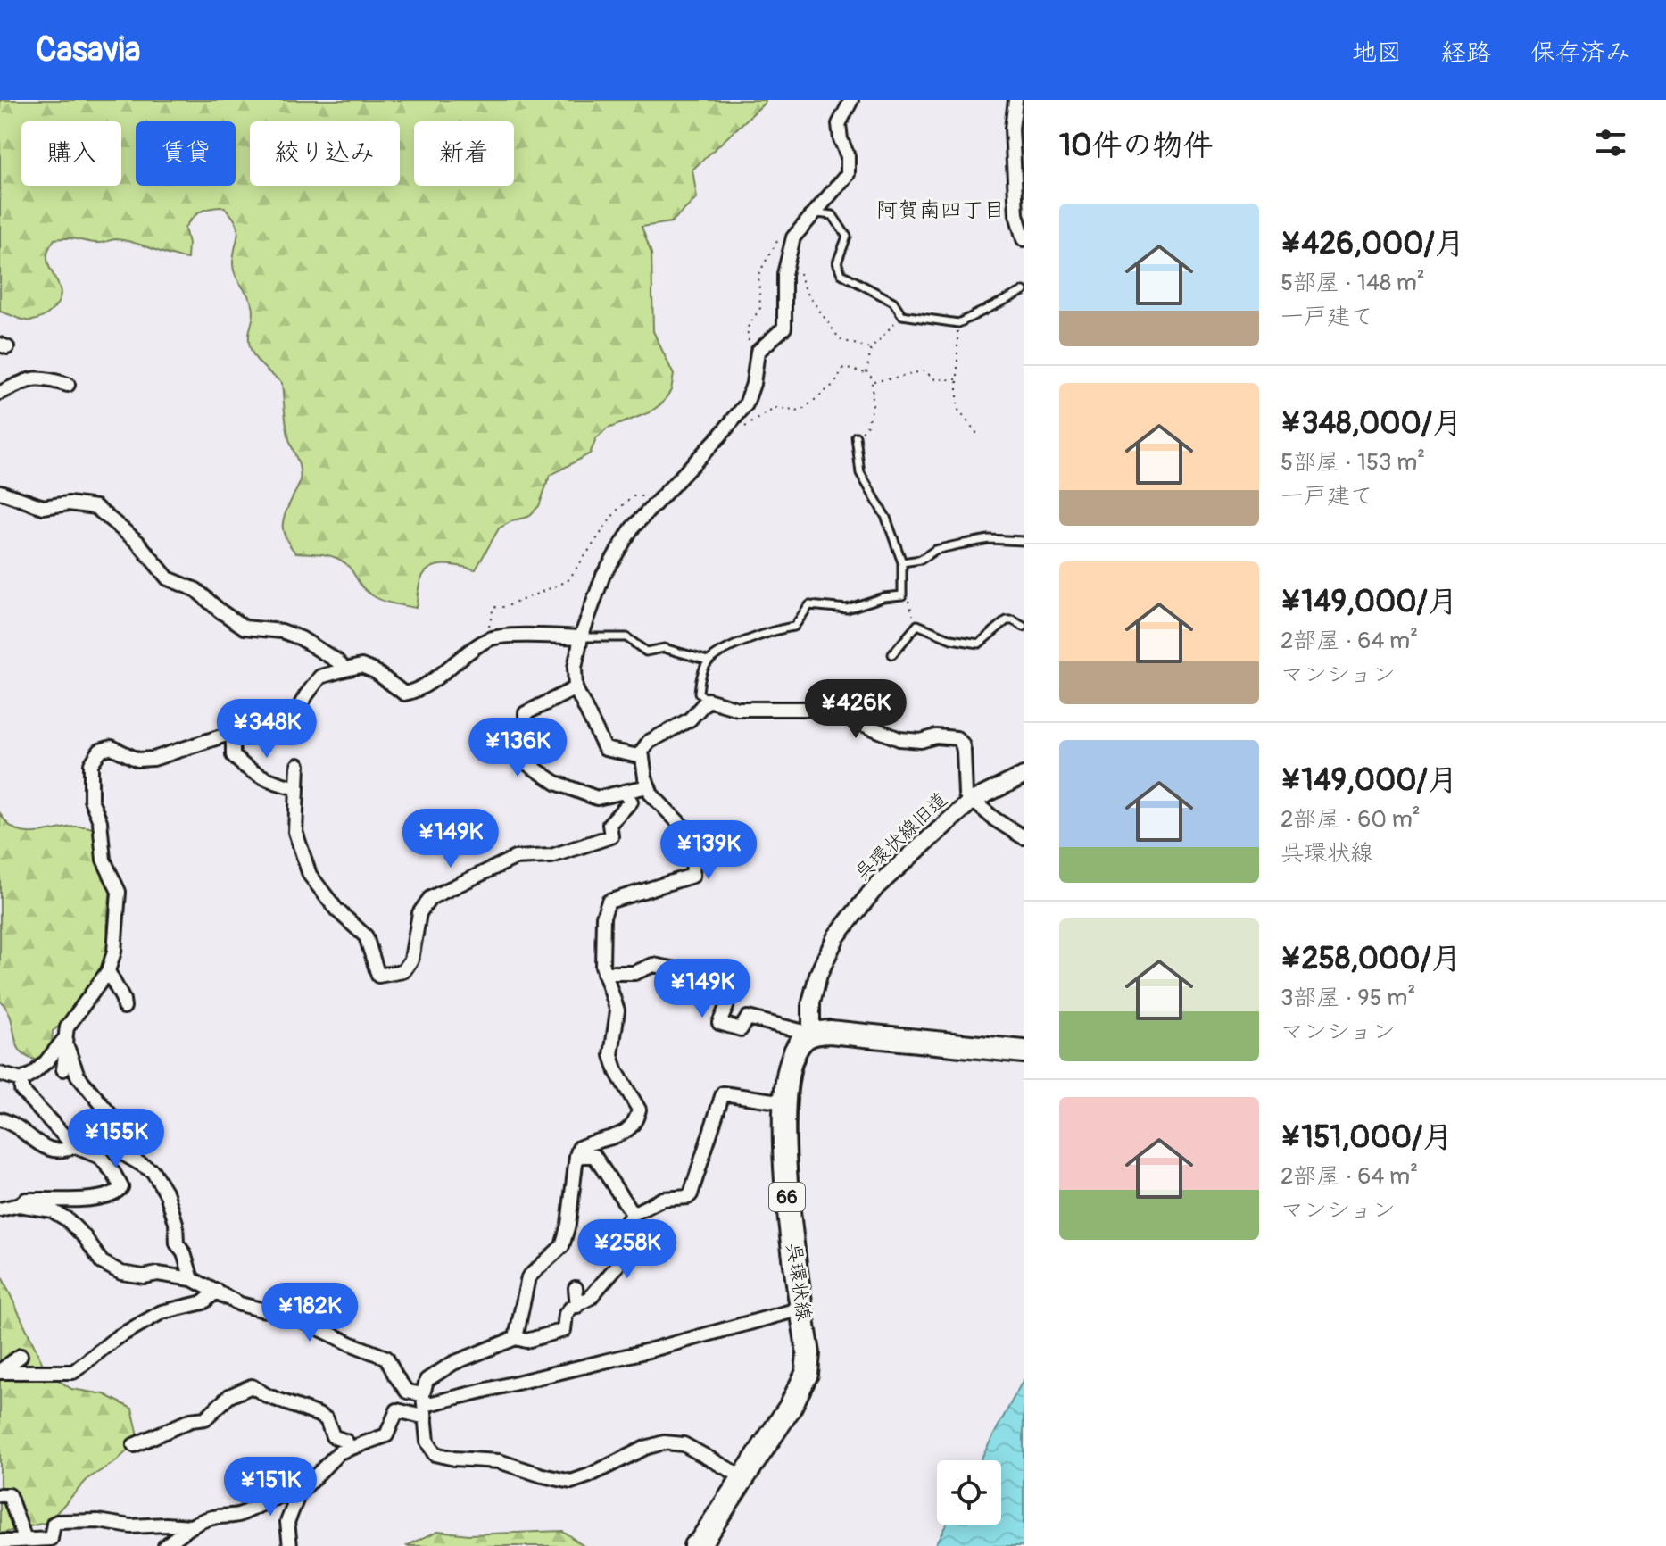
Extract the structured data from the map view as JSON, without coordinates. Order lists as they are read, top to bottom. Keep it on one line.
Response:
{"streets":{"main road":["66","呉環状線"],"street":["呉環状線旧道"]},"crossings":[["呉環状線旧道","呉環状線"]],"districts":["阿賀南四丁目"],"page":{"header":"Casavia","nav":["地図","経路","保存済み"],"heading":"10件の物件","chip":["購入","賃貸","絞り込み","新着"],"list":[{"name":"¥426,000/月","note":"5部屋 · 148 m² · 一戸建て"},{"name":"¥348,000/月","note":"5部屋 · 153 m² · 一戸建て"},{"name":"¥149,000/月","note":"2部屋 · 64 m² · マンション"},{"name":"¥149,000/月","note":"2部屋 · 60 m² · 呉環状線"},{"name":"¥258,000/月","note":"3部屋 · 95 m² · マンション"},{"name":"¥151,000/月","note":"2部屋 · 64 m² · マンション"}],"price":["¥426K","¥348K","¥136K","¥149K","¥139K","¥149K","¥155K","¥258K","¥182K","¥151K"]}}
